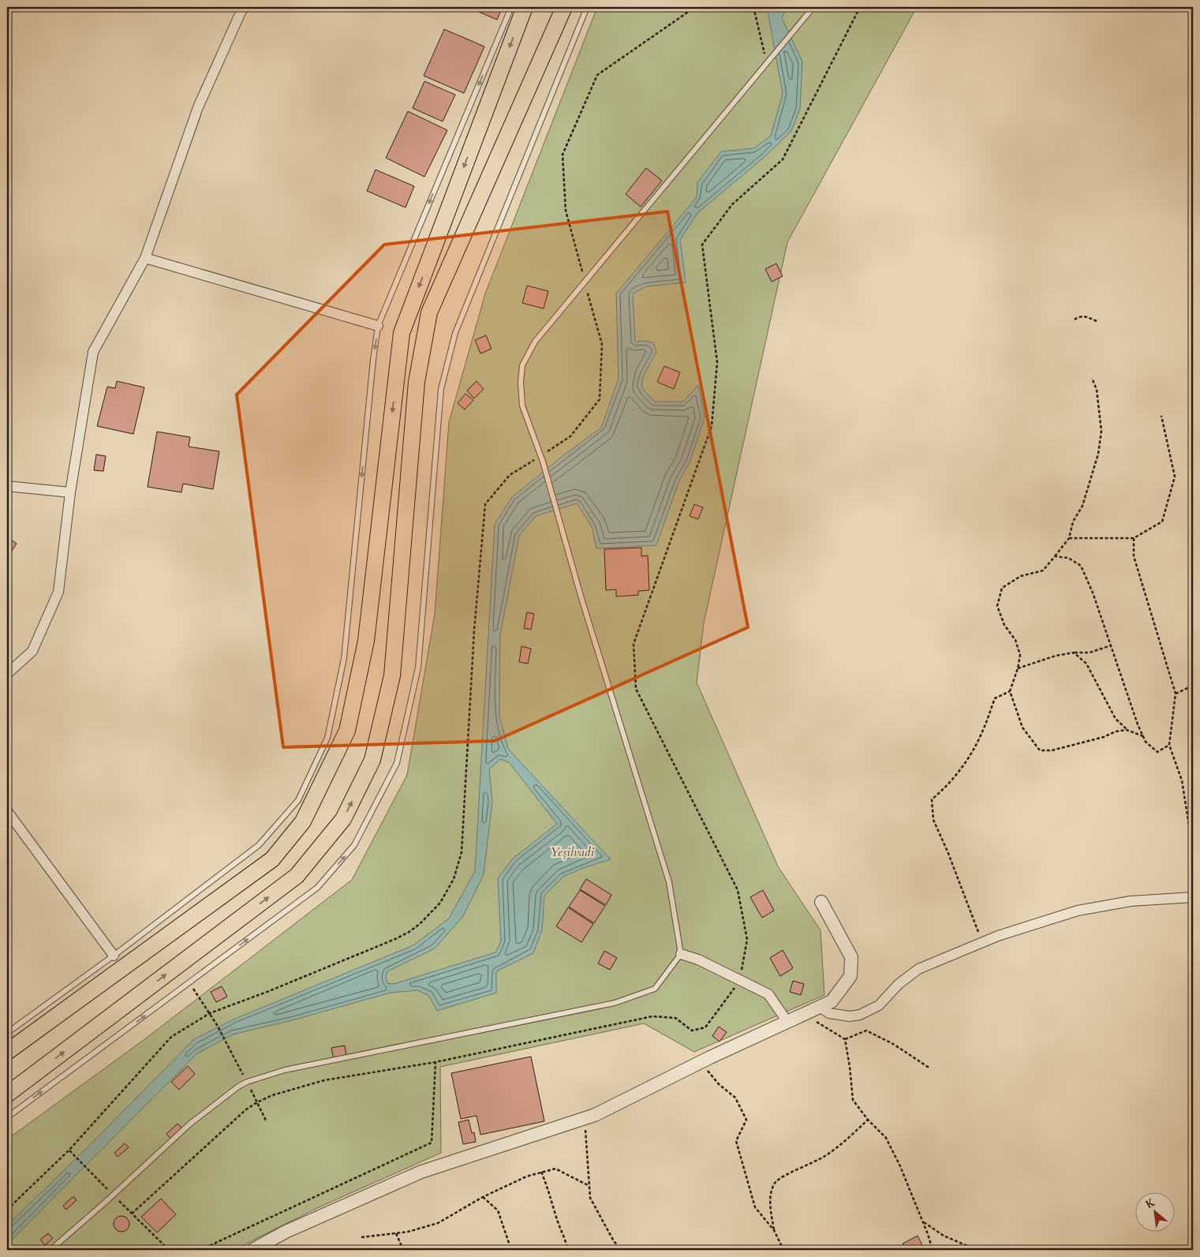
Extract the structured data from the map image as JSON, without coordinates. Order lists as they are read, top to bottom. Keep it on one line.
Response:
{"parks":["Yeşilvadi"],"north":"top left"}
